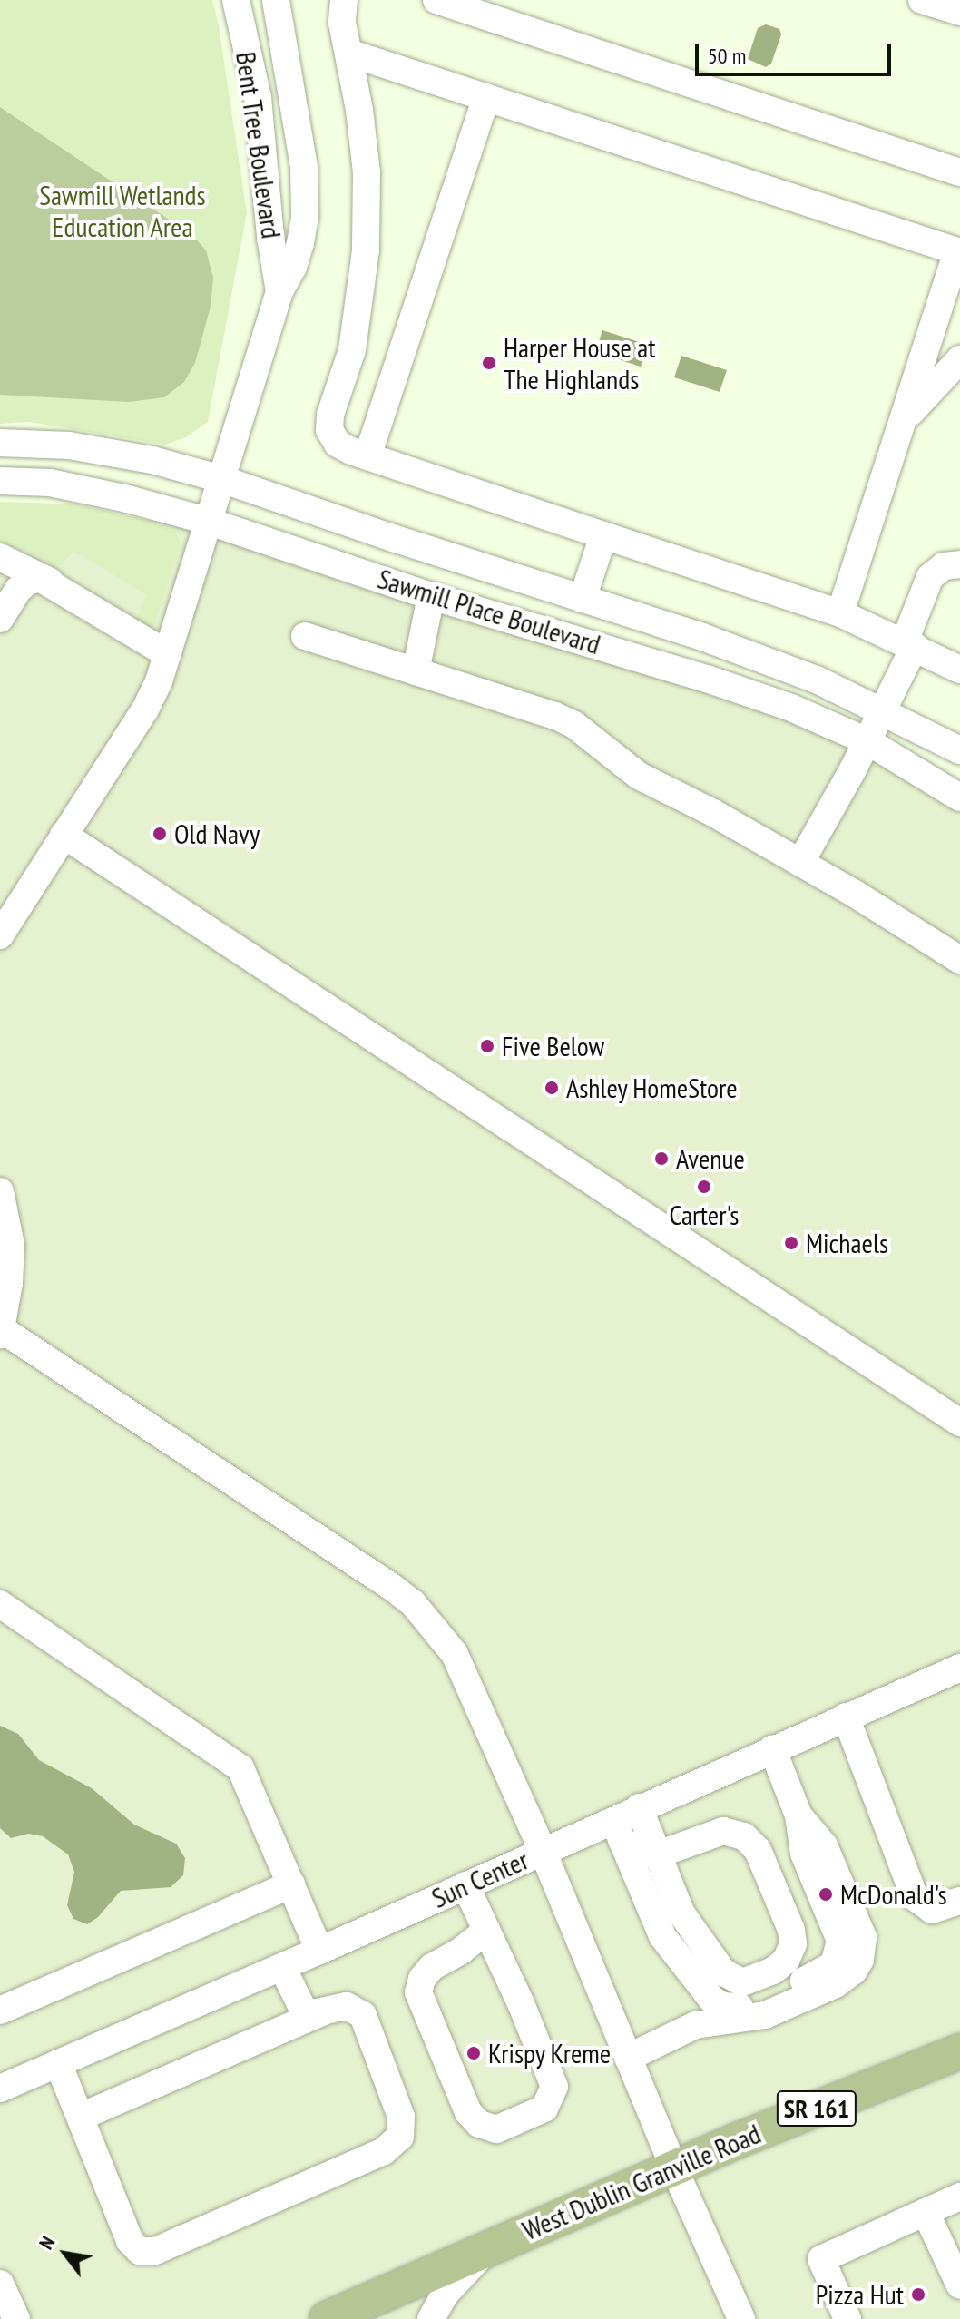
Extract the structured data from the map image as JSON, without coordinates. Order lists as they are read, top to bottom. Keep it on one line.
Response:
{"streets":{"main road":["SR 161","West Dublin Granville Road"],"street":["Bent Tree Boulevard","Sawmill Place Boulevard","Sun Center"]},"crossings":[["Bent Tree Boulevard","Sawmill Place Boulevard"]],"parks":["Sawmill Wetlands Education Area"],"places":["Harper House at The Highlands","Old Navy","Five Below","Ashley HomeStore","Avenue","Carter's","Michaels","McDonald's","Krispy Kreme","Pizza Hut"],"scale_bar":"50 m","north":"top left"}
